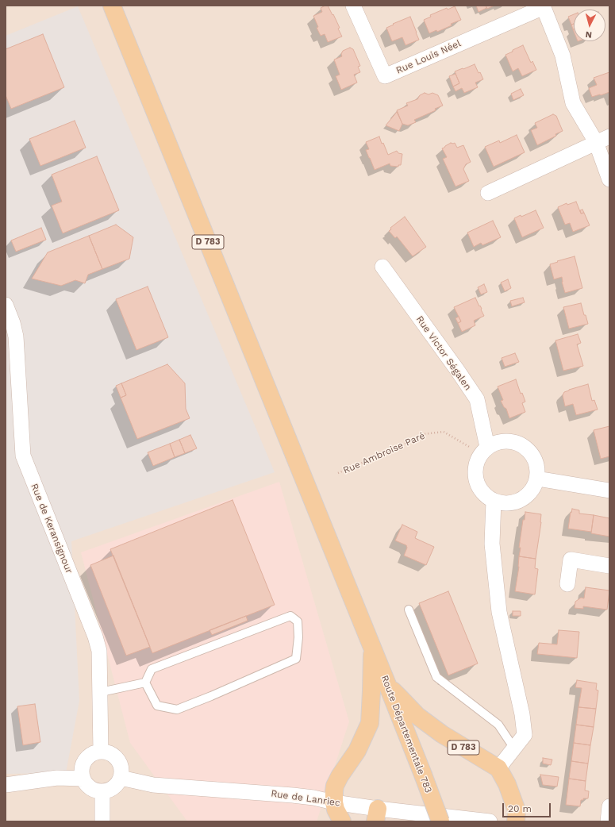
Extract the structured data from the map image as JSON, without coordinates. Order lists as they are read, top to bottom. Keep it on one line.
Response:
{"streets":{"main road":["D 783","Route Départementale 783"],"street":["Rue Louis Néel","Rue Victor Ségalen","Rue de Keransignour","Rue de Lanriec"],"path":["Rue Ambroise Paré"]},"crossings":[["D 783","Route Départementale 783"],["Rue Victor Ségalen","Rue Ambroise Paré"],["Rue de Keransignour","Rue de Lanriec"]],"scale_bar":"20 m","north":"bottom"}
